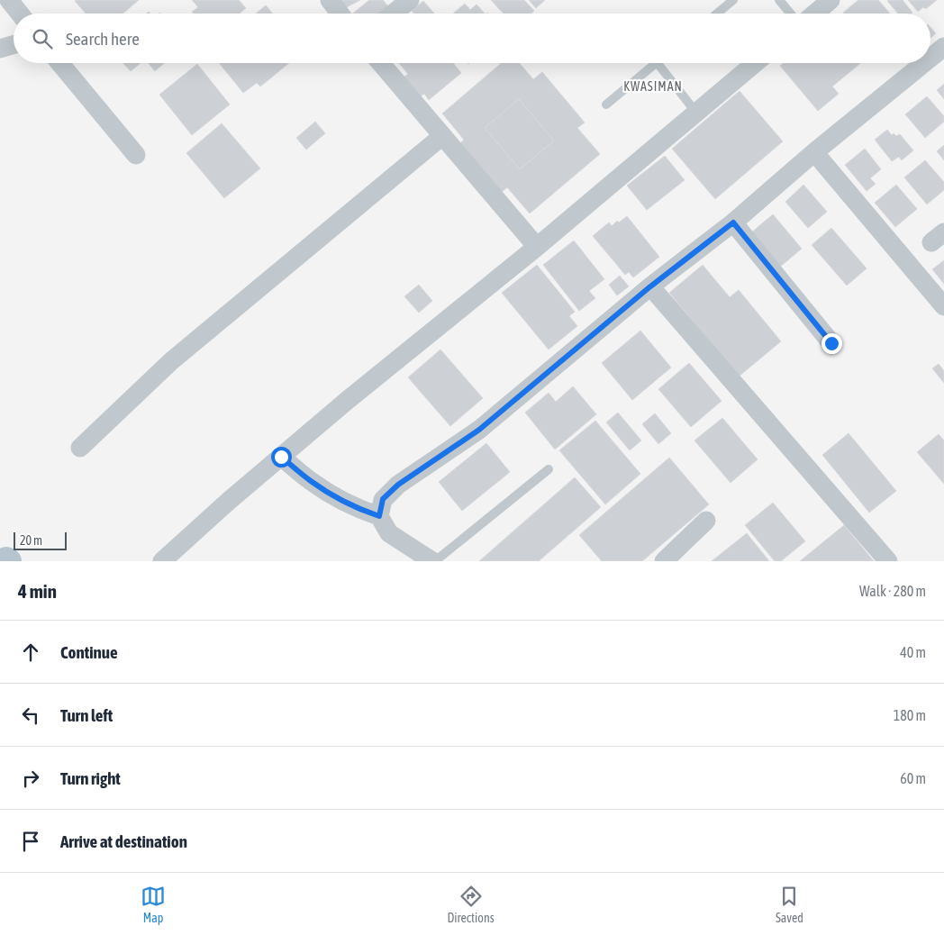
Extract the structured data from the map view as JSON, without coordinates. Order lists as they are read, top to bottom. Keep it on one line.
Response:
{"districts":["KWASIMAN"],"scale_bar":"20 m","page":{"search":"Search here","scale":"20 m","heading":["4 min","Walk · 280 m"],"list":[["Continue","40 m"],["Turn left","180 m"],["Turn right","60 m"],"Arrive at destination"],"nav":["Map","Directions","Saved"]}}
